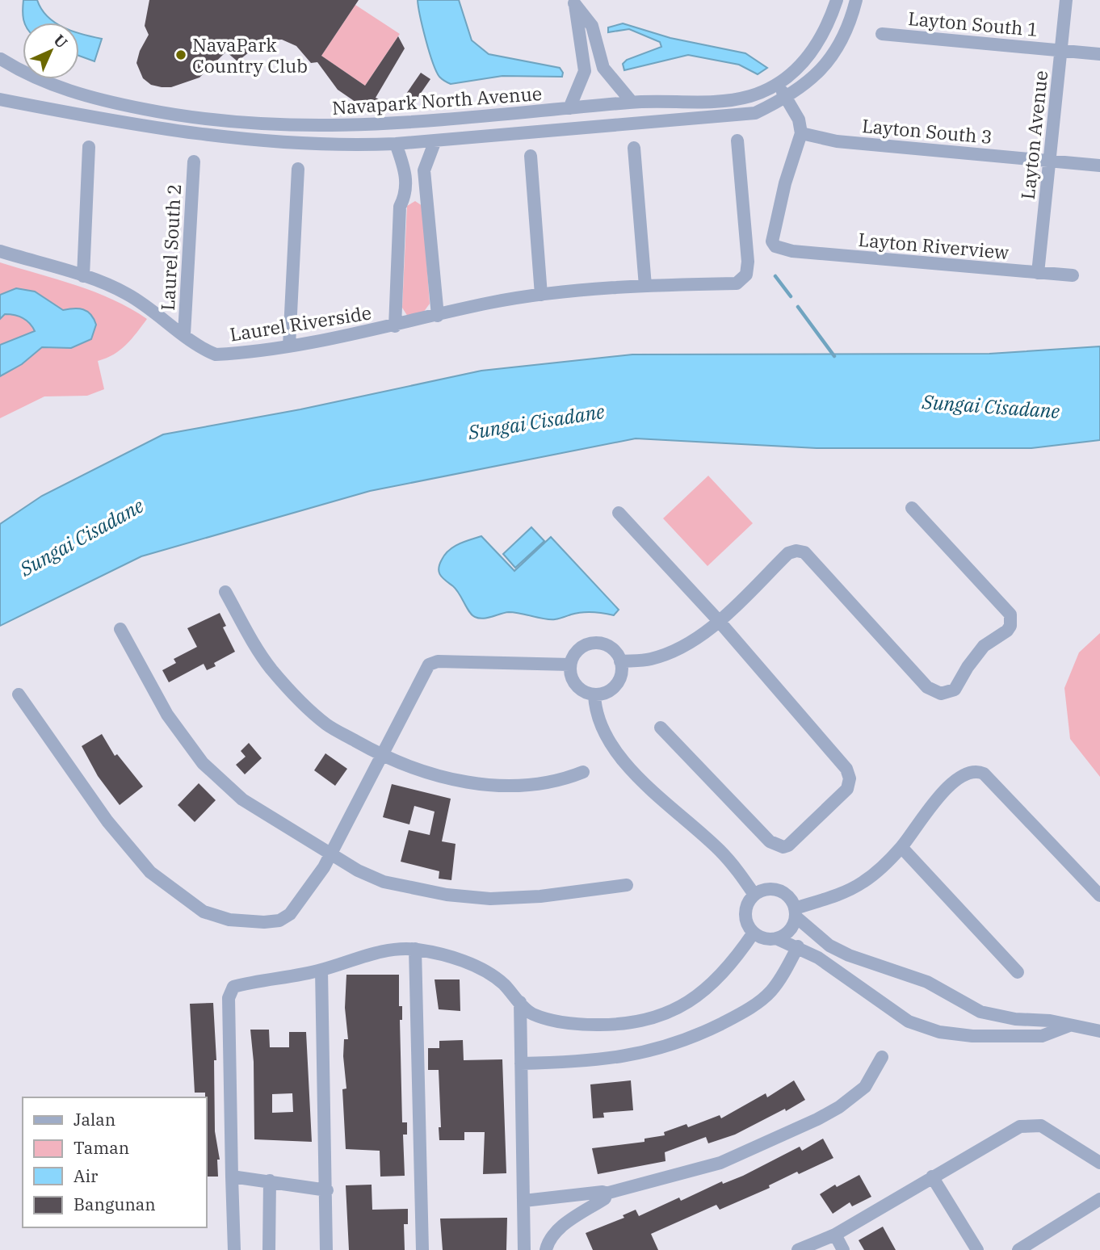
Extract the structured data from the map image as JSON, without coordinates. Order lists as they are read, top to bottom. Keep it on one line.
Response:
{"streets":{"street":["Layton South 1","Navapark North Avenue","Layton South 3","Layton Avenue","Layton Riverview","Laurel South 2","Laurel Riverside"]},"crossings":[["Layton South 1","Layton Avenue"],["Layton South 3","Layton Avenue"],["Layton South 3","Layton Riverview"],["Layton Avenue","Layton Riverview"],["Laurel South 2","Laurel Riverside"]],"water":["Sungai Cisadane"],"places":["NavaPark Country Club"],"legend":["Jalan","Taman","Air","Bangunan"],"north":"top right"}
